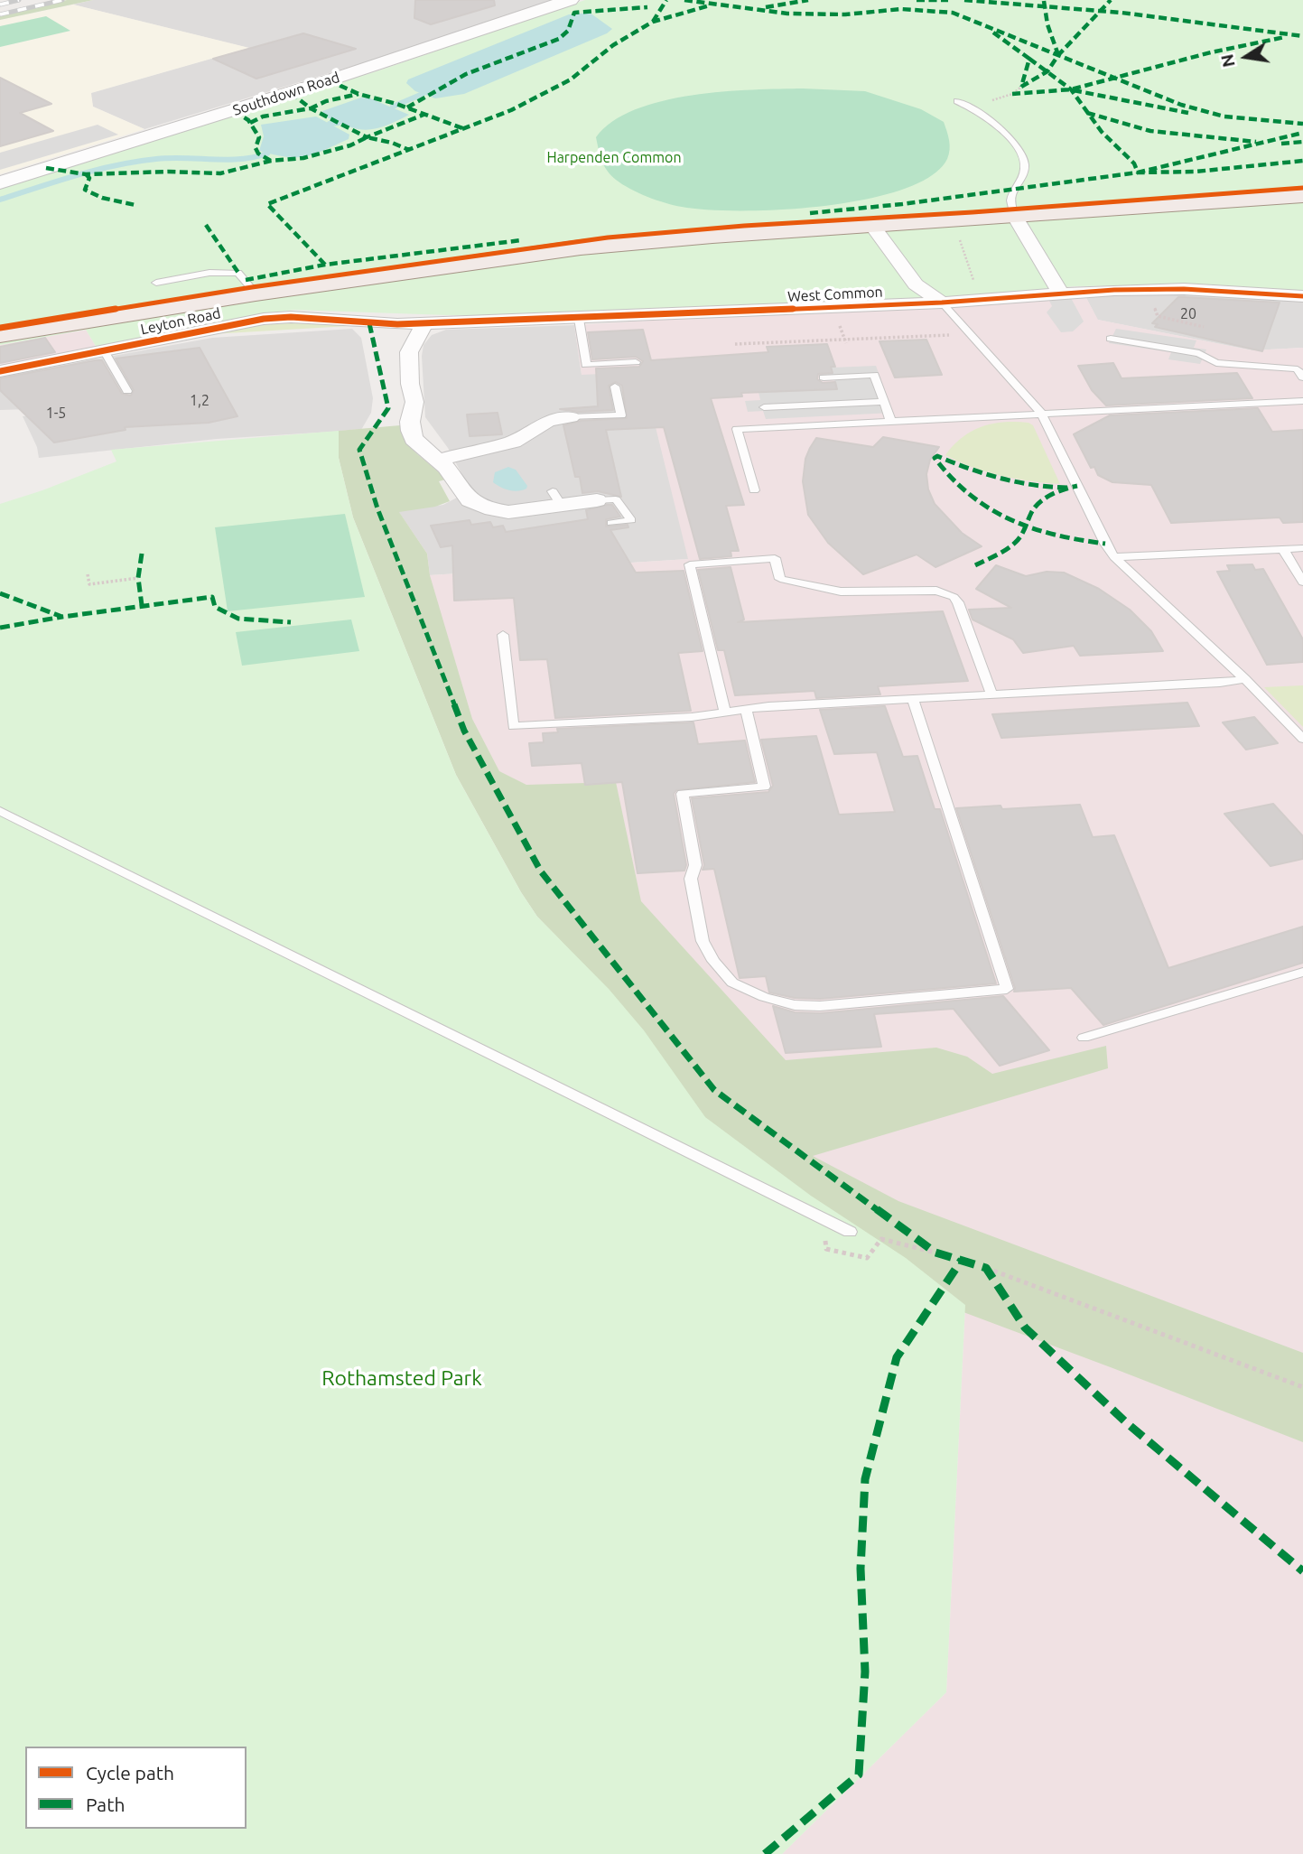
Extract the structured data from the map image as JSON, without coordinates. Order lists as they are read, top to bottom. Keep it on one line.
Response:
{"streets":{"street":["Southdown Road","West Common","Leyton Road"]},"crossings":[["West Common","Leyton Road"]],"parks":["Harpenden Common","Rothamsted Park"],"house_numbers":["20","1,2","1-5"],"legend":["Cycle path","Path"],"north":"left"}
